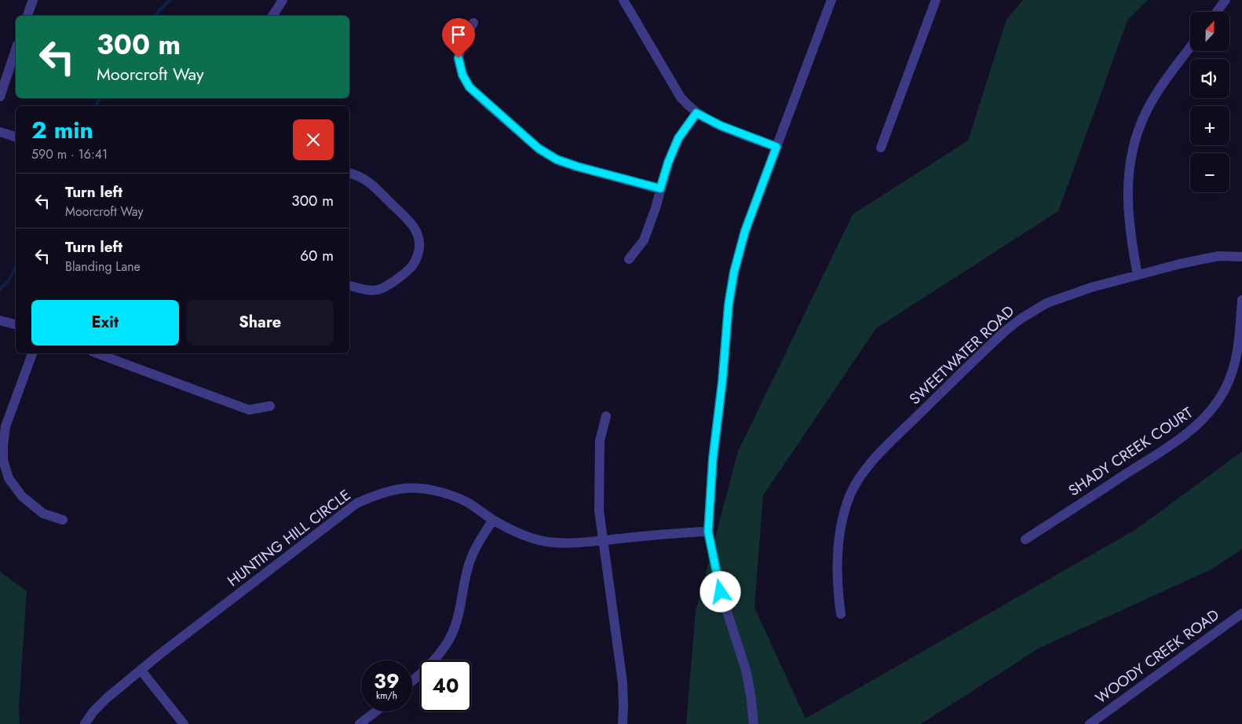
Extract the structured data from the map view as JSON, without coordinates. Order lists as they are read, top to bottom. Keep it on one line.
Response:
{"streets":{"street":["SWEETWATER ROAD","SHADY CREEK COURT","HUNTING HILL CIRCLE","WOODY CREEK ROAD"]},"north":"top","page":{"map_buttons":["+","−"],"turn":["300 m","Moorcroft Way"],"heading":["2 min","590 m · 16:41"],"list":[{"name":"Turn left","note":"Moorcroft Way","value":"300 m"},{"name":"Turn left","note":"Blanding Lane","value":"60 m"}],"buttons":["Exit","Share"],"speed":"39 km/h","limit":"40"}}
